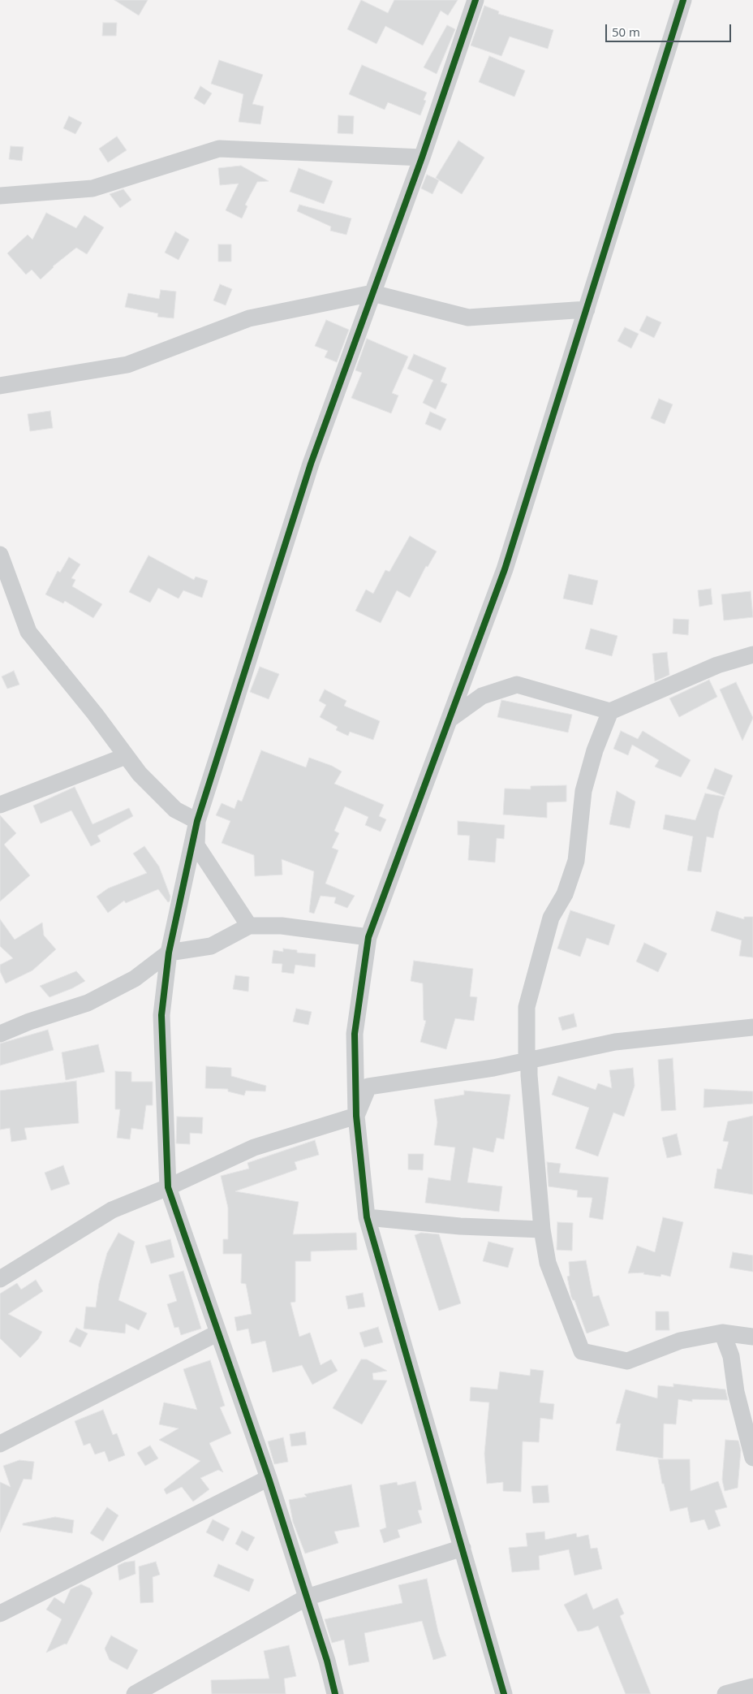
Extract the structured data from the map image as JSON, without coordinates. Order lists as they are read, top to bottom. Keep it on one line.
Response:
{"scale_bar":"50 m"}
